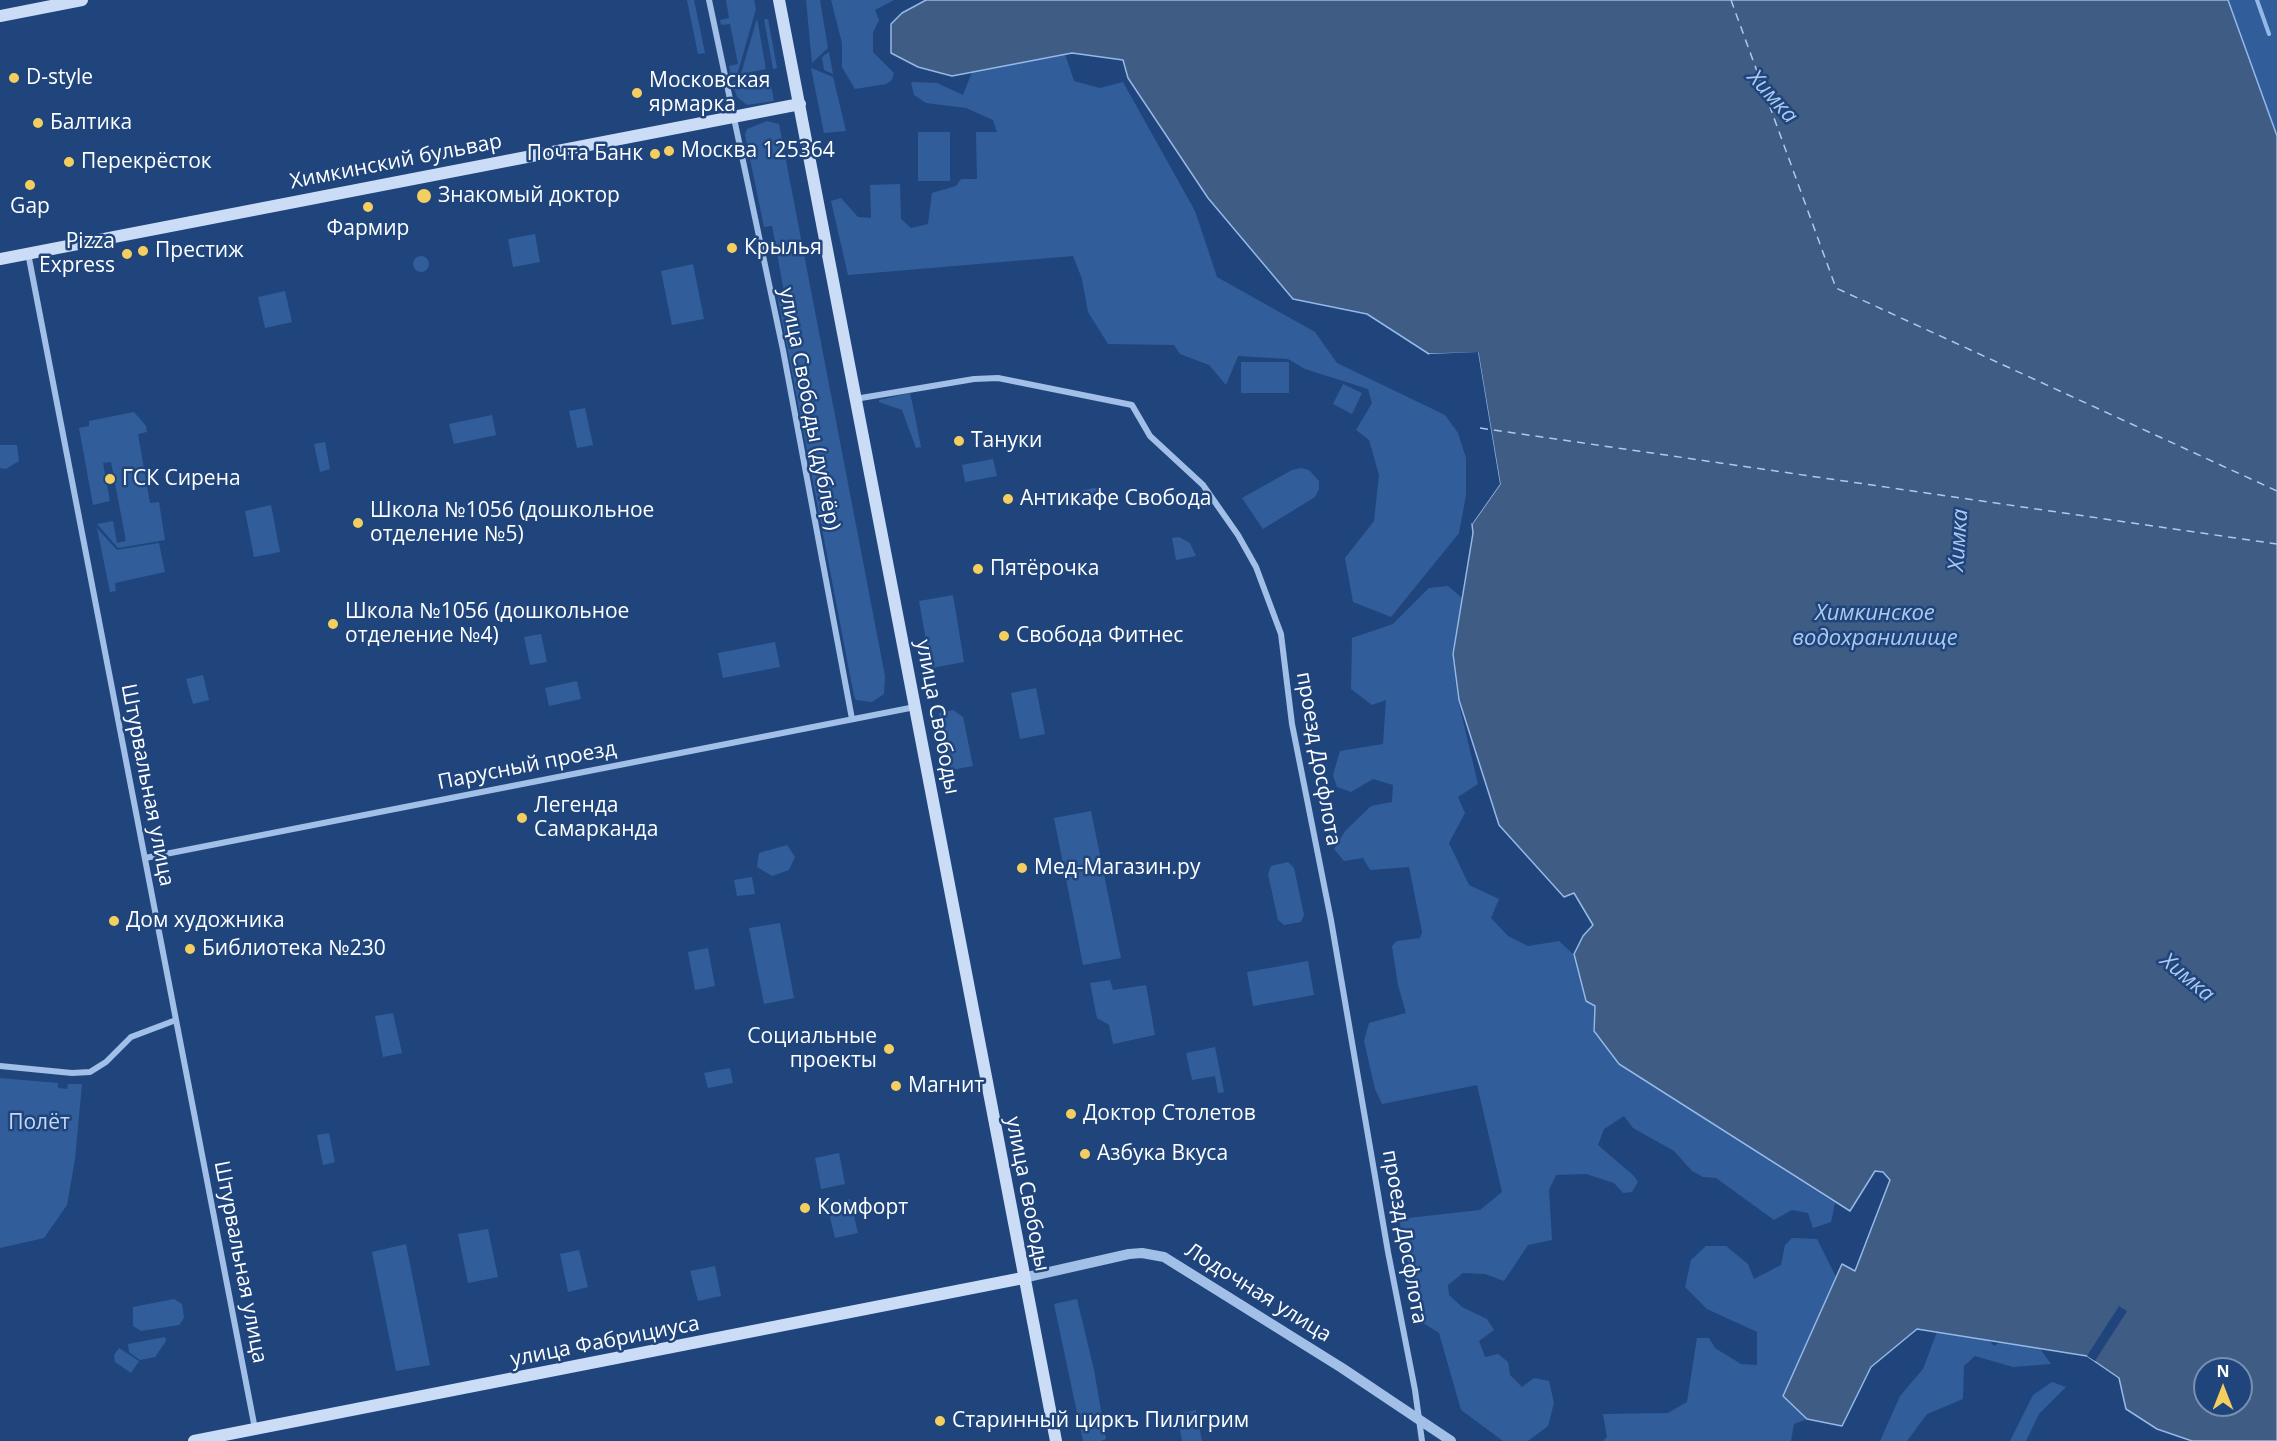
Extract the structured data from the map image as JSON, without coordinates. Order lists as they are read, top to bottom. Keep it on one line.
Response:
{"streets":{"main road":["Химкинский бульвар","улица Свободы","улица Фабрициуса"],"street":["улица Свободы (дублёр)","проезд Досфлота","Парусный проезд","Штурвальная улица","Лодочная улица"]},"crossings":[["Химкинский бульвар","улица Свободы (дублёр)"],["Химкинский бульвар","улица Свободы"],["Химкинский бульвар","Штурвальная улица"],["улица Свободы (дублёр)","Парусный проезд"],["улица Свободы","проезд Досфлота"],["улица Свободы","Парусный проезд"],["улица Свободы","Лодочная улица"],["улица Свободы","улица Фабрициуса"],["проезд Досфлота","Лодочная улица"],["Парусный проезд","Штурвальная улица"],["Штурвальная улица","улица Фабрициуса"],["Лодочная улица","улица Фабрициуса"]],"water":["Химка","Химкинское водохранилище"],"parks":["Полёт"],"places":["D-style","Московская ярмарка","Балтика","Москва 125364","Почта Банк","Перекрёсток","Gap","Знакомый доктор","Фармир","Крылья","Престиж","Pizza Express","Тануки","ГСК Сирена","Антикафе Свобода","Школа №1056 (дошкольное отделение №5)","Пятёрочка","Школа №1056 (дошкольное отделение №4)","Свобода Фитнес","Легенда Самарканда","Мед-Магазин.ру","Дом художника","Библиотека №230","Социальные проекты","Магнит","Доктор Столетов","Азбука Вкуса","Комфорт","Старинный циркъ Пилигрим"],"north":"top"}
